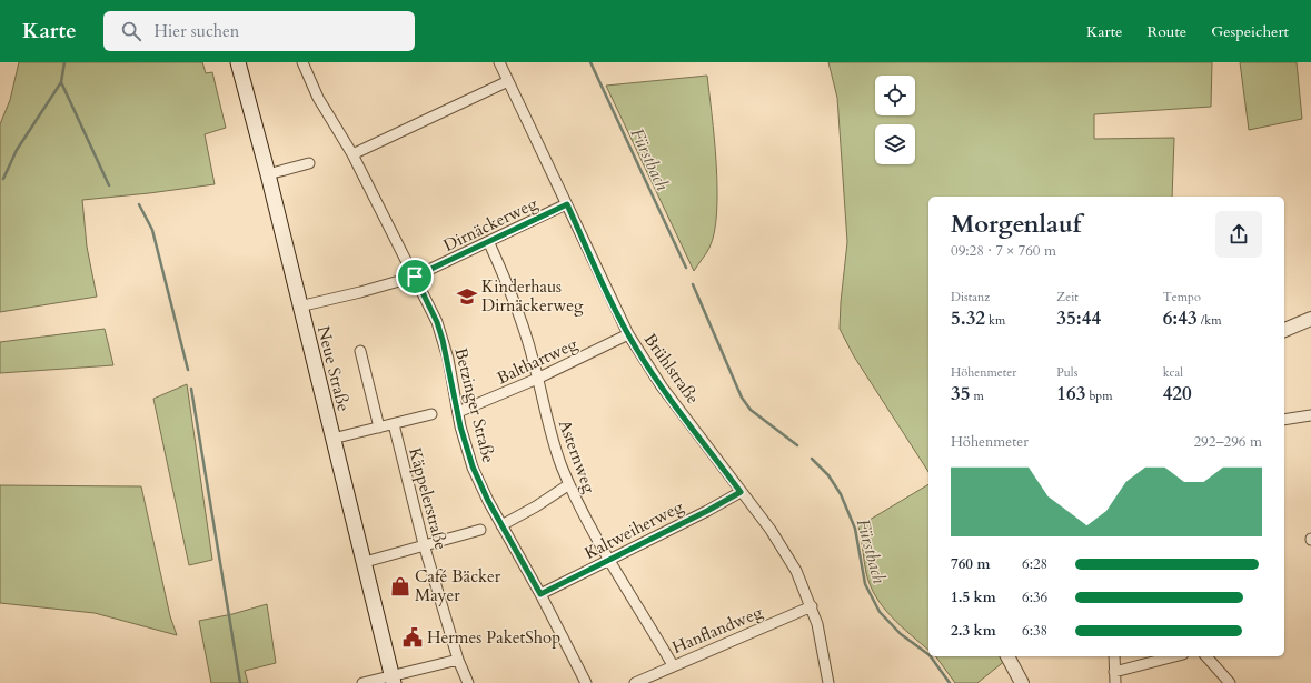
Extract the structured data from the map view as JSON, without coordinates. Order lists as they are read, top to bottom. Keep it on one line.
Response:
{"streets":{"main road":["Neue Straße"],"street":["Dirnäckerweg","Balthartweg","Brühlstraße","Betzinger Straße","Asternweg","Käppelerstraße","Kaltweiherweg","Hanflandweg"]},"crossings":[["Dirnäckerweg","Neue Straße"],["Dirnäckerweg","Brühlstraße"],["Dirnäckerweg","Betzinger Straße"],["Dirnäckerweg","Asternweg"],["Balthartweg","Brühlstraße"],["Balthartweg","Betzinger Straße"],["Balthartweg","Asternweg"],["Brühlstraße","Kaltweiherweg"],["Brühlstraße","Hanflandweg"],["Betzinger Straße","Kaltweiherweg"],["Asternweg","Kaltweiherweg"],["Asternweg","Hanflandweg"]],"water":["Fürstbach"],"places":{"school or university":["Kinderhaus Dirnäckerweg"],"shop":["Café Bäcker Mayer"],"public building":["Hermes PaketShop"]},"page":{"header":"Karte","search":"Hier suchen","nav":["Karte","Route","Gespeichert"],"heading":["Morgenlauf","09:28 · 7 × 760 m"],"stats":[["Distanz","5.32 km"],["Zeit","35:44"],["Tempo","6:43 /km"],["Höhenmeter","35 m"],["Puls","163 bpm"],["kcal","420"]],"chart":["Höhenmeter","292–296 m"],"list":[{"name":"760 m","note":"6:28"},{"name":"1.5 km","note":"6:36"},{"name":"2.3 km","note":"6:38"}]}}
